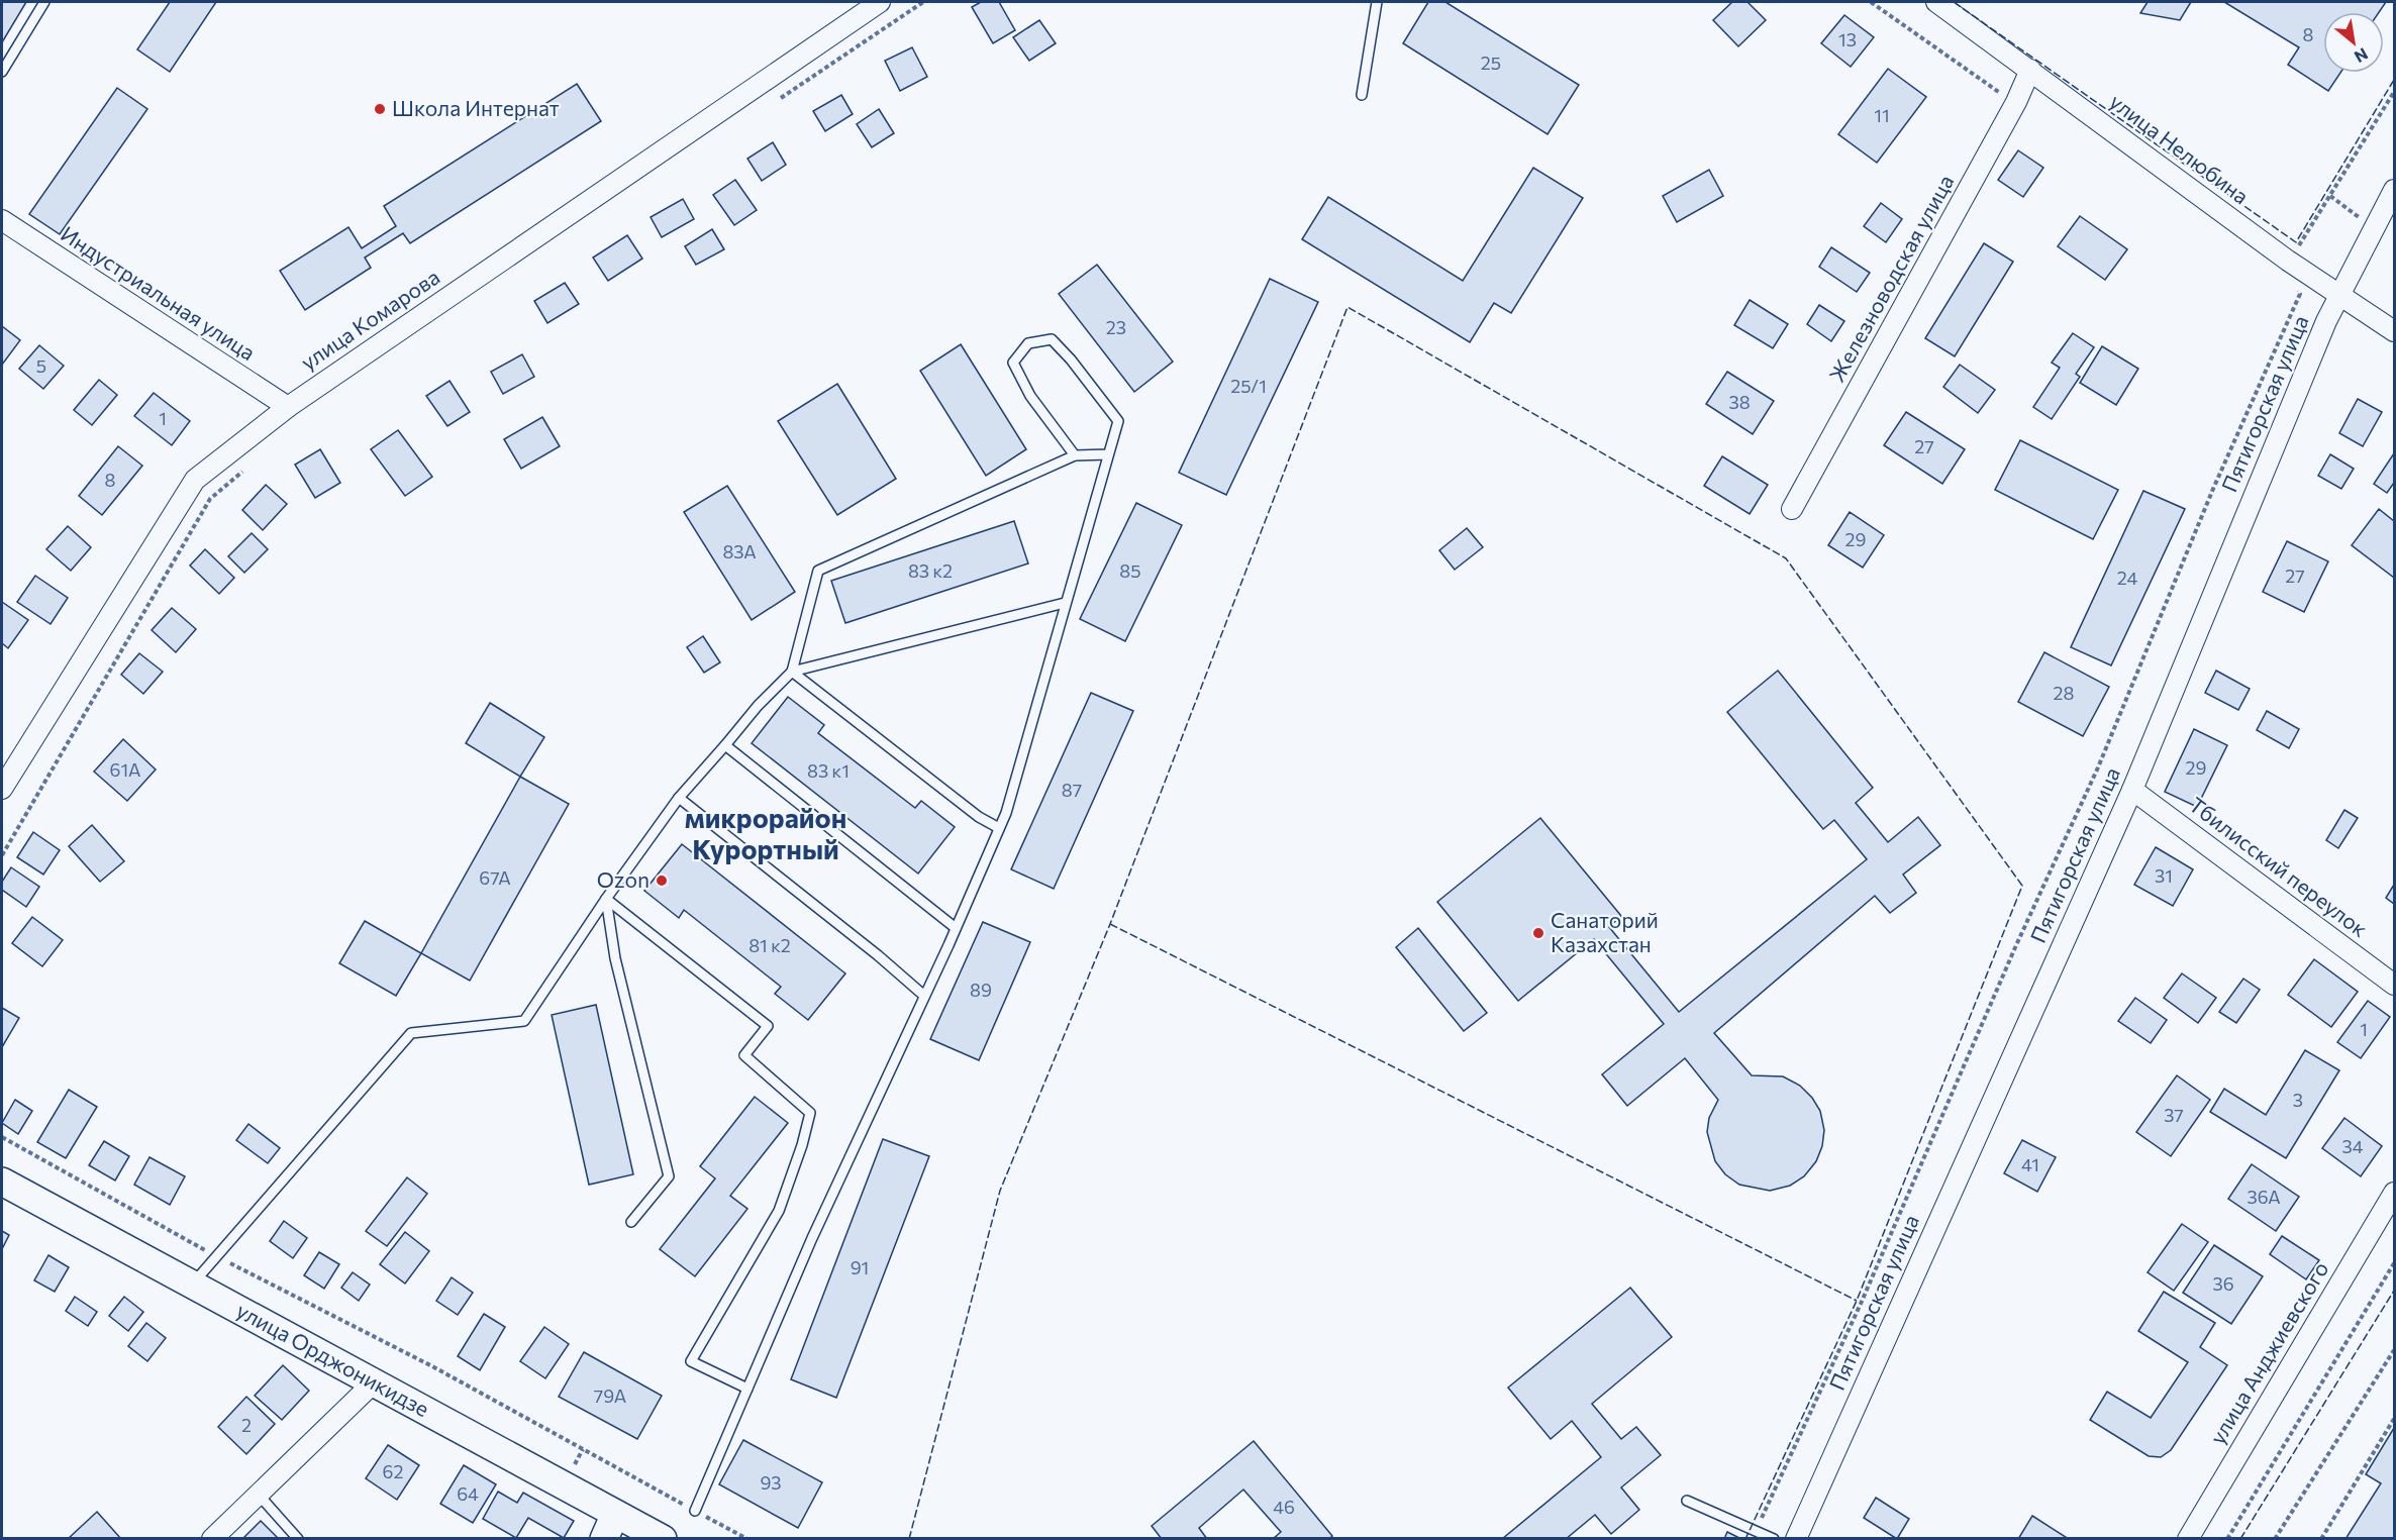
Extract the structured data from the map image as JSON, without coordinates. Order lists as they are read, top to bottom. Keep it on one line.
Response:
{"streets":{"main road":["улица Орджоникидзе"],"street":["улица Нелюбина","Железноводская улица","Индустриальная улица","улица Комарова","Пятигорская улица","Тбилисский переулок","улица Анджиевского"]},"crossings":[["улица Нелюбина","Железноводская улица"],["улица Нелюбина","Пятигорская улица"],["Индустриальная улица","улица Комарова"],["Пятигорская улица","Тбилисский переулок"]],"districts":["микрорайон Курортный"],"places":["Школа Интернат","Ozon","Санаторий Казахстан"],"house_numbers":["8","13","25","11","23","5","25/1","38","1","27","8","29","83А","83 к2","85","27","24","28","29","61А","83 к1","87","31","67А","81 к2","89","1","3","37","34","41","36А","91","36","79А","2","62","93","64","46"],"north":"bottom right"}
